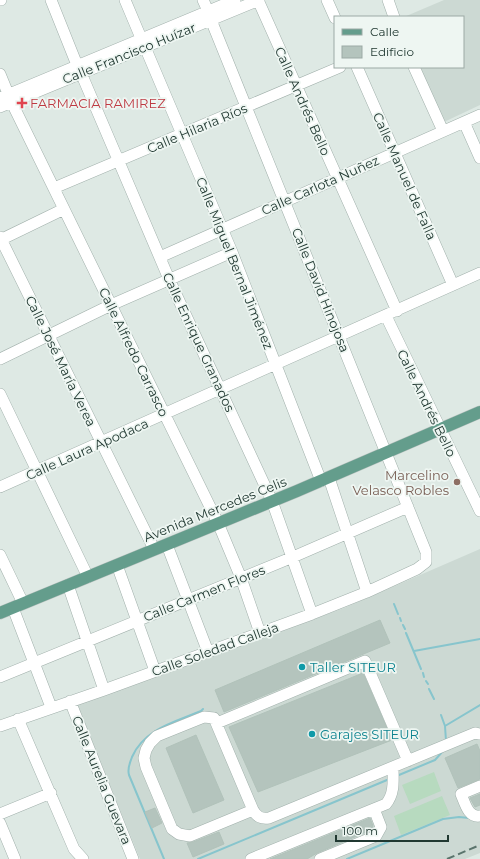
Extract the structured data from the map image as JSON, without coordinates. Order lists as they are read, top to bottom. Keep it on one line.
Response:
{"streets":{"main road":["Avenida Mercedes Celis"],"street":["Calle Francisco Huízar","Calle Andrés Bello","Calle Hilaria Ríos","Calle Manuel de Falla","Calle Carlota Nuñez","Calle Miguel Bernal Jiménez","Calle David Hinojosa","Calle Enrique Granados","Calle Alfredo Carrasco","Calle José María Verea","Calle Laura Apodaca","Calle Carmen Flores","Calle Soledad Calleja","Calle Aurelia Guevara"]},"crossings":[["Calle Francisco Huízar","Calle Andrés Bello"],["Calle Francisco Huízar","Calle Miguel Bernal Jiménez"],["Calle Francisco Huízar","Calle David Hinojosa"],["Calle Francisco Huízar","Calle Enrique Granados"],["Calle Francisco Huízar","Calle Alfredo Carrasco"],["Calle Andrés Bello","Calle Hilaria Ríos"],["Calle Andrés Bello","Calle Carlota Nuñez"],["Calle Andrés Bello","Calle Laura Apodaca"],["Calle Andrés Bello","Avenida Mercedes Celis"],["Calle Hilaria Ríos","Calle Miguel Bernal Jiménez"],["Calle Hilaria Ríos","Calle David Hinojosa"],["Calle Hilaria Ríos","Calle Enrique Granados"],["Calle Hilaria Ríos","Calle Alfredo Carrasco"],["Calle Manuel de Falla","Calle Carlota Nuñez"],["Calle Manuel de Falla","Calle Laura Apodaca"],["Calle Carlota Nuñez","Calle Miguel Bernal Jiménez"],["Calle Carlota Nuñez","Calle David Hinojosa"],["Calle Carlota Nuñez","Calle Enrique Granados"],["Calle Miguel Bernal Jiménez","Calle Laura Apodaca"],["Calle Miguel Bernal Jiménez","Avenida Mercedes Celis"],["Calle Miguel Bernal Jiménez","Calle Carmen Flores"],["Calle Miguel Bernal Jiménez","Calle Soledad Calleja"],["Calle David Hinojosa","Calle Laura Apodaca"],["Calle David Hinojosa","Avenida Mercedes Celis"],["Calle David Hinojosa","Calle Carmen Flores"],["Calle David Hinojosa","Calle Soledad Calleja"],["Calle Enrique Granados","Calle Laura Apodaca"],["Calle Enrique Granados","Avenida Mercedes Celis"],["Calle Enrique Granados","Calle Carmen Flores"],["Calle Enrique Granados","Calle Soledad Calleja"],["Calle Alfredo Carrasco","Calle Laura Apodaca"],["Calle Alfredo Carrasco","Avenida Mercedes Celis"],["Calle Alfredo Carrasco","Calle Carmen Flores"],["Calle Alfredo Carrasco","Calle Soledad Calleja"],["Calle José María Verea","Calle Laura Apodaca"],["Calle José María Verea","Avenida Mercedes Celis"],["Calle Soledad Calleja","Calle Aurelia Guevara"]],"places":{"health":["FARMACIA RAMIREZ"],"other":["Marcelino Velasco Robles","Taller SITEUR","Garajes SITEUR"]},"legend":["Calle","Edificio"],"scale_bar":"100 m"}
